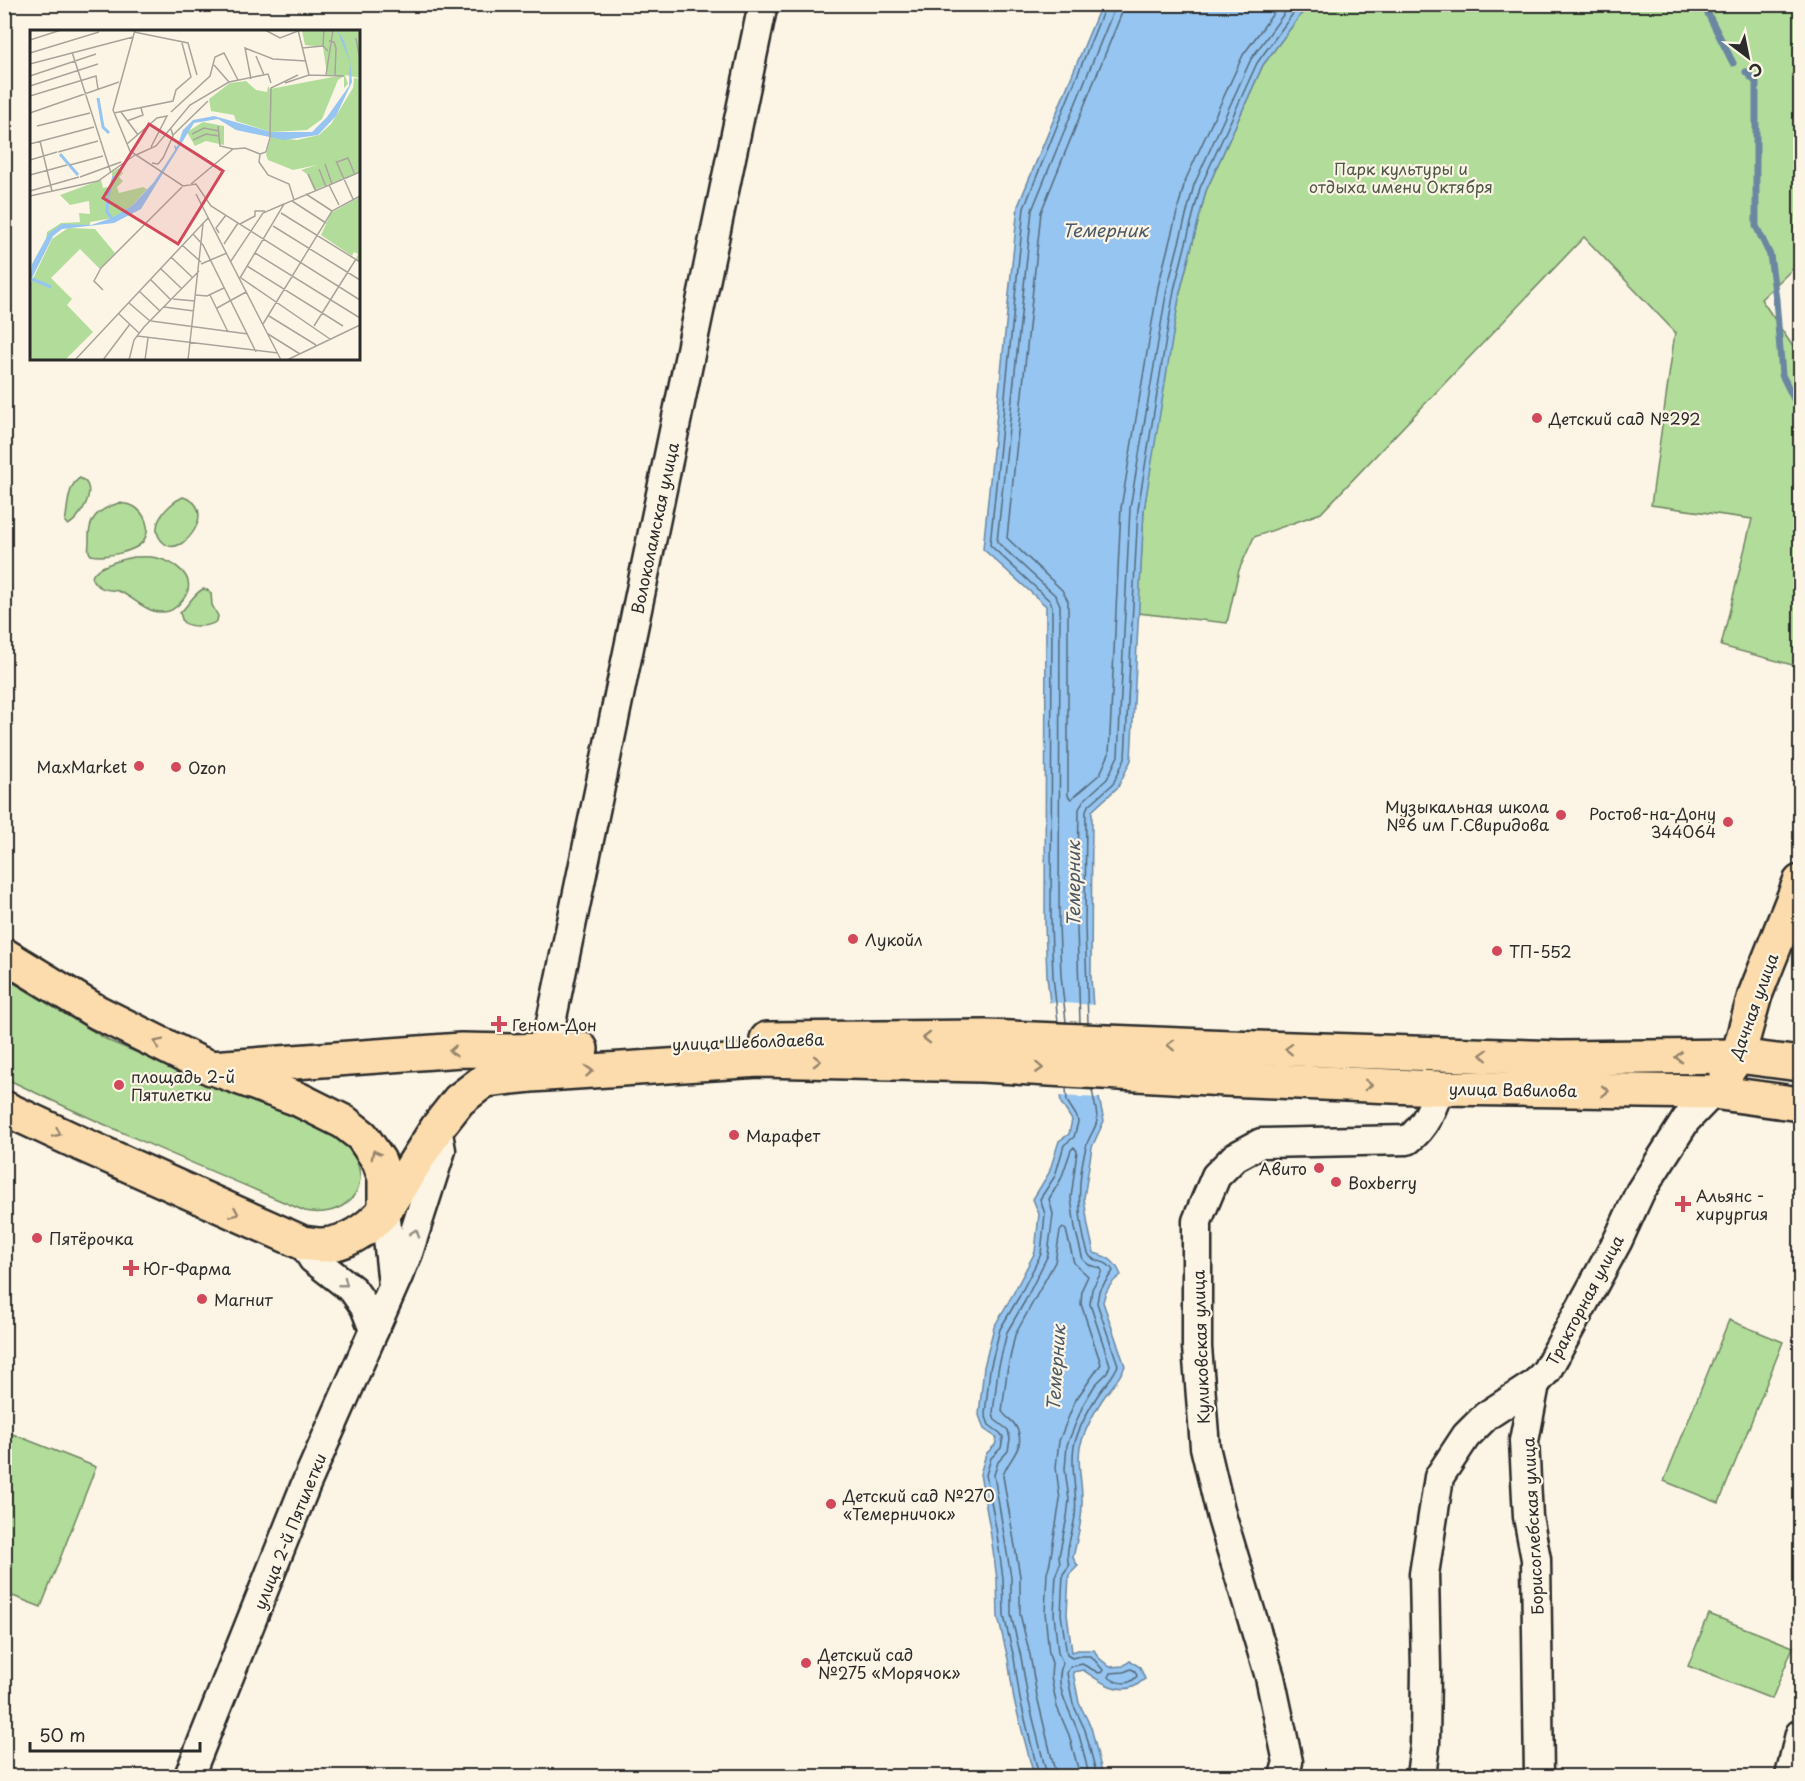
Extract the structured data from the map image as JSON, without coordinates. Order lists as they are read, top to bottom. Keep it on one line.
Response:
{"streets":{"main road":["Дачная улица","улица Шеболдаева","улица Вавилова"],"street":["Волоколамская улица","Тракторная улица","Куликовская улица","Борисоглебская улица","улица 2-й Пятилетки"]},"crossings":[["Волоколамская улица","улица Шеболдаева"],["Дачная улица","улица Вавилова"],["Дачная улица","Тракторная улица"],["улица Шеболдаева","улица Вавилова"],["улица Вавилова","Тракторная улица"],["улица Вавилова","Куликовская улица"],["Тракторная улица","Борисоглебская улица"]],"water":["Темерник"],"parks":["Парк культуры и отдыха имени Октября"],"places":{"other":["Детский сад №292","MaxMarket","Ozon","Музыкальная школа №6 им Г.Свиридова","Ростов-на-Дону 344064","Лукойл","ТП-552","площадь 2-й Пятилетки","Марафет","Авито","Boxberry","Пятёрочка","Магнит","Детский сад №270 «Темерничок»","Детский сад №275 «Морячок»"],"health":["Геном-Дон","Альянс - хирургия","Юг-Фарма"]},"scale_bar":"50 m","north":"bottom right"}
